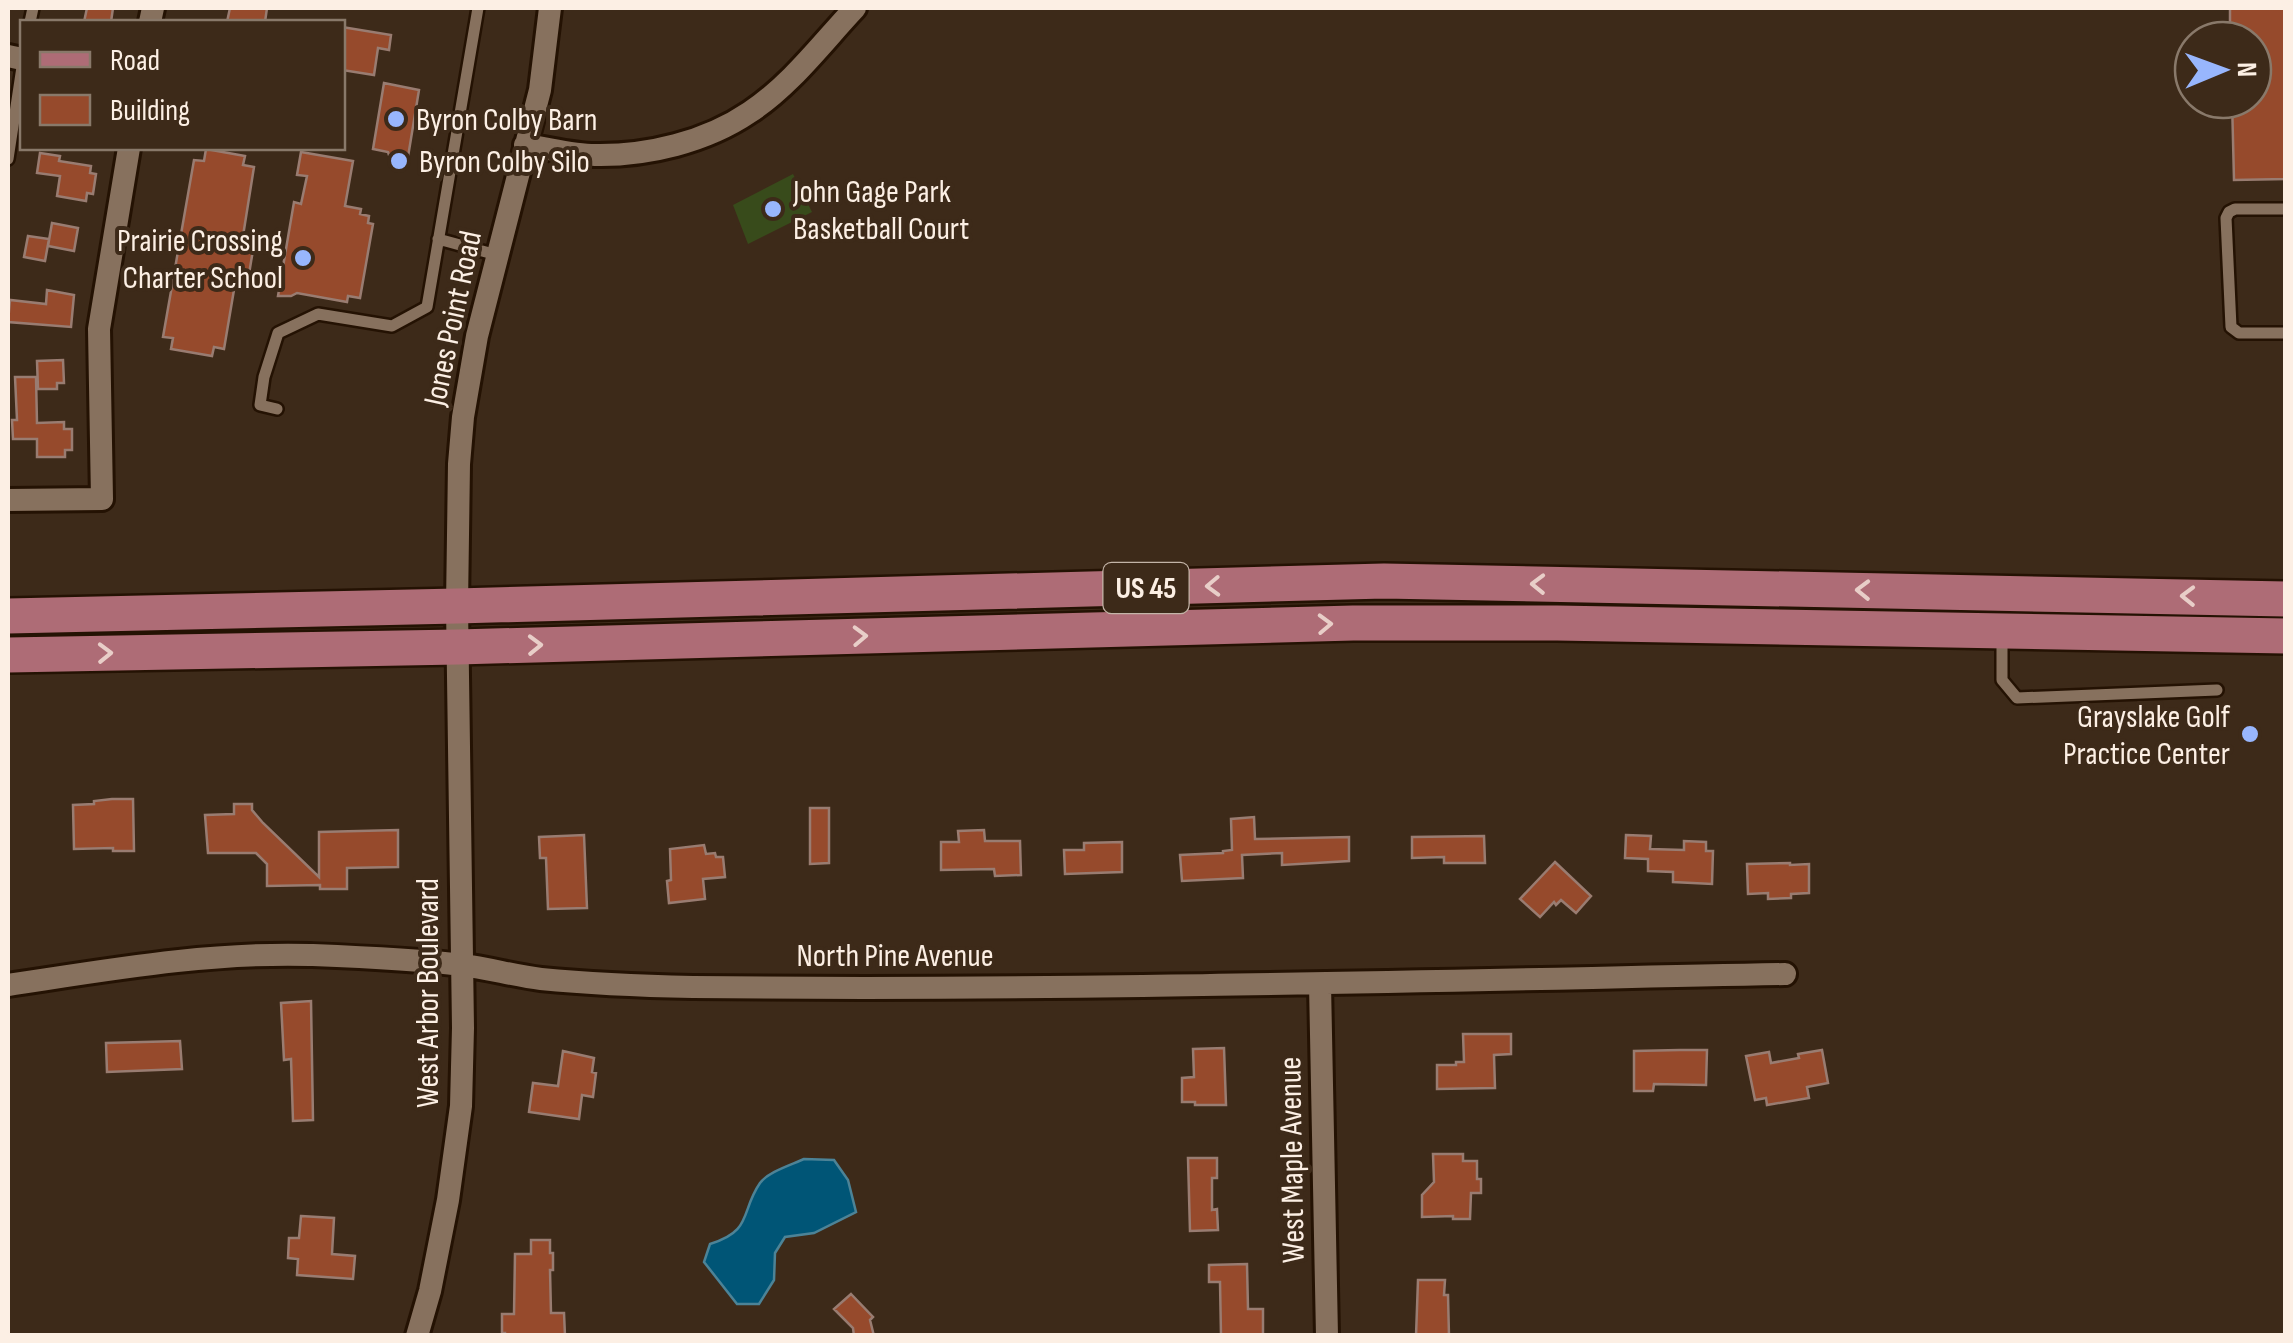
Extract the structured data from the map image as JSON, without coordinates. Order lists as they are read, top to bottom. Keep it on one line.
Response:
{"streets":{"main road":["US 45"],"street":["Jones Point Road","North Pine Avenue","West Arbor Boulevard","West Maple Avenue"]},"crossings":[["Jones Point Road","US 45"],["Jones Point Road","West Arbor Boulevard"],["US 45","West Arbor Boulevard"],["North Pine Avenue","West Arbor Boulevard"],["North Pine Avenue","West Maple Avenue"]],"places":["Byron Colby Barn","Byron Colby Silo","John Gage Park Basketball Court","Prairie Crossing Charter School","Grayslake Golf Practice Center"],"legend":["Road","Building"],"north":"right"}
